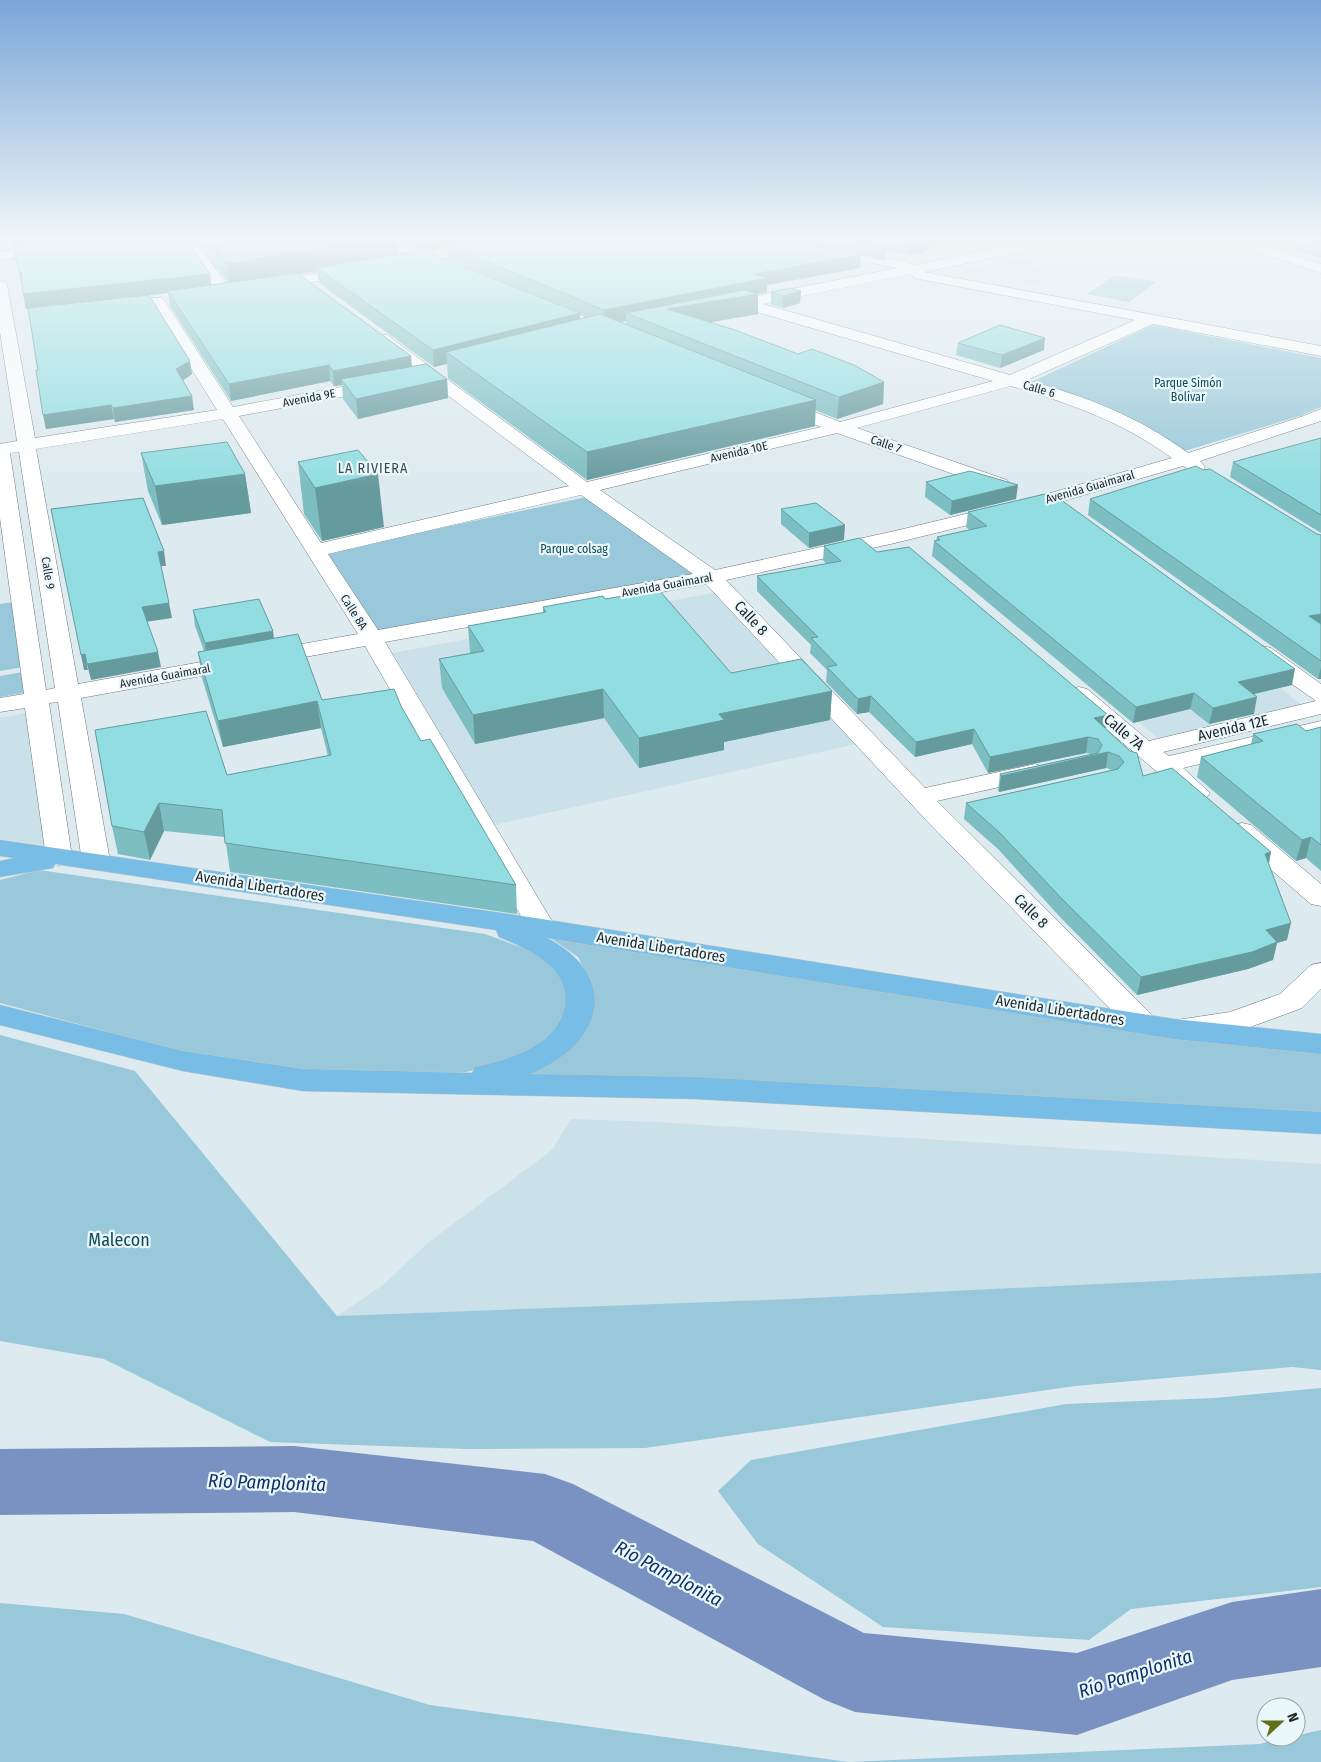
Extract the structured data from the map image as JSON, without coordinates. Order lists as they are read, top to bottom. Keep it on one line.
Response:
{"streets":{"main road":["Avenida Libertadores"],"street":["Calle 6","Avenida 9E","Calle 7","Avenida 10E","Avenida Guaimaral","Calle 9","Calle 8A","Calle 8","Avenida 12E","Calle 7A"]},"crossings":[["Calle 6","Avenida 10E"],["Calle 6","Avenida Guaimaral"],["Avenida 9E","Calle 9"],["Avenida 9E","Calle 8A"],["Avenida 9E","Calle 8"],["Calle 7","Avenida 10E"],["Calle 7","Avenida Guaimaral"],["Avenida 10E","Calle 8A"],["Avenida 10E","Calle 8"],["Avenida Guaimaral","Calle 9"],["Avenida Guaimaral","Calle 8A"],["Avenida Guaimaral","Calle 8"],["Calle 9","Avenida Libertadores"],["Calle 8A","Avenida Libertadores"],["Calle 8","Avenida Libertadores"],["Avenida 12E","Calle 7A"]],"districts":["LA RIVIERA"],"water":["Río Pamplonita"],"parks":["Parque Simón Bolívar","Parque colsag","Malecon"],"north":"right"}
